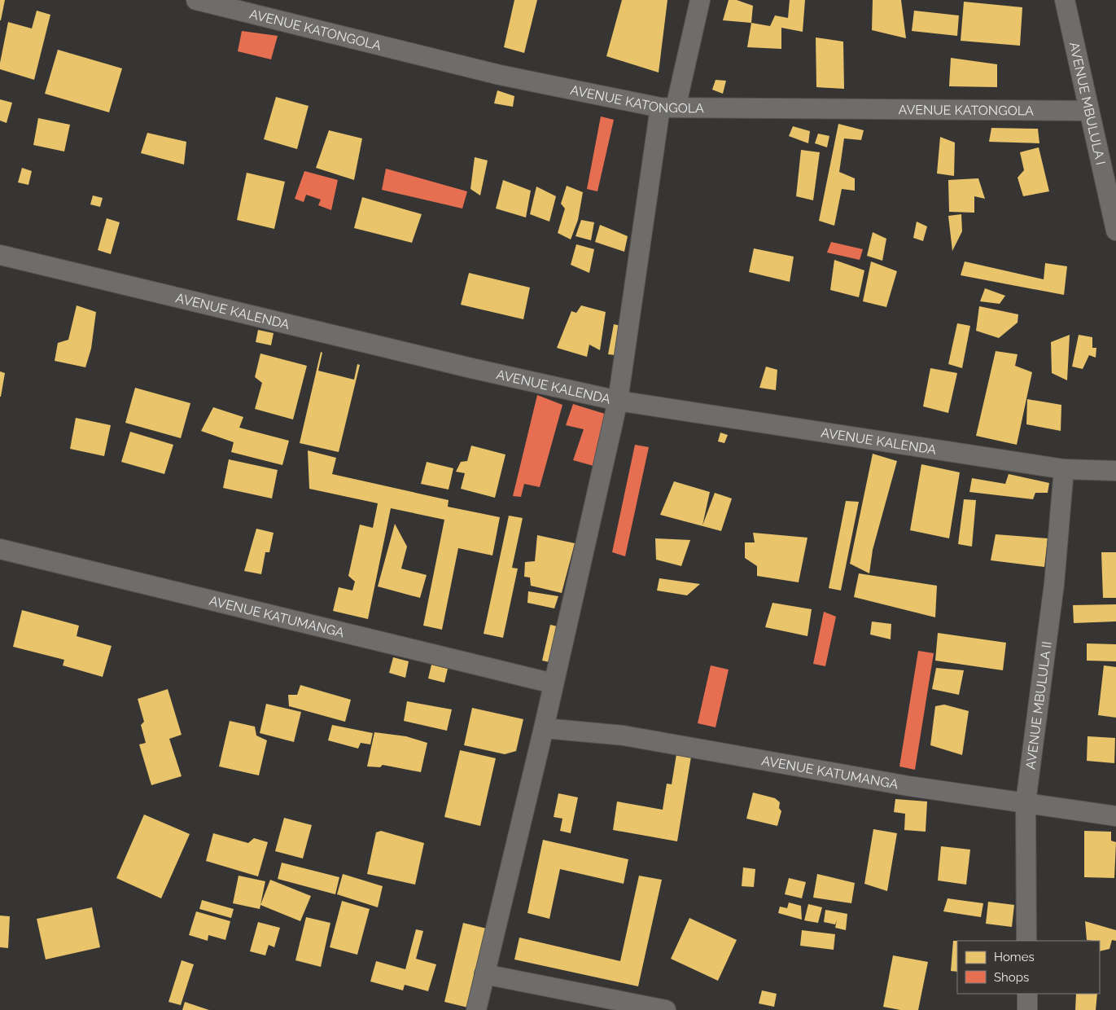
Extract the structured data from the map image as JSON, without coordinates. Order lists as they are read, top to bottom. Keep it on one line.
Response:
{"streets":{"street":["AVENUE KATONGOLA","AVENUE MBULULA I","AVENUE KALENDA","AVENUE KATUMANGA","AVENUE MBULULA II"]},"crossings":[["AVENUE KATONGOLA","AVENUE MBULULA I"],["AVENUE KALENDA","AVENUE MBULULA II"],["AVENUE KATUMANGA","AVENUE MBULULA II"]],"legend":["Homes","Shops"]}
